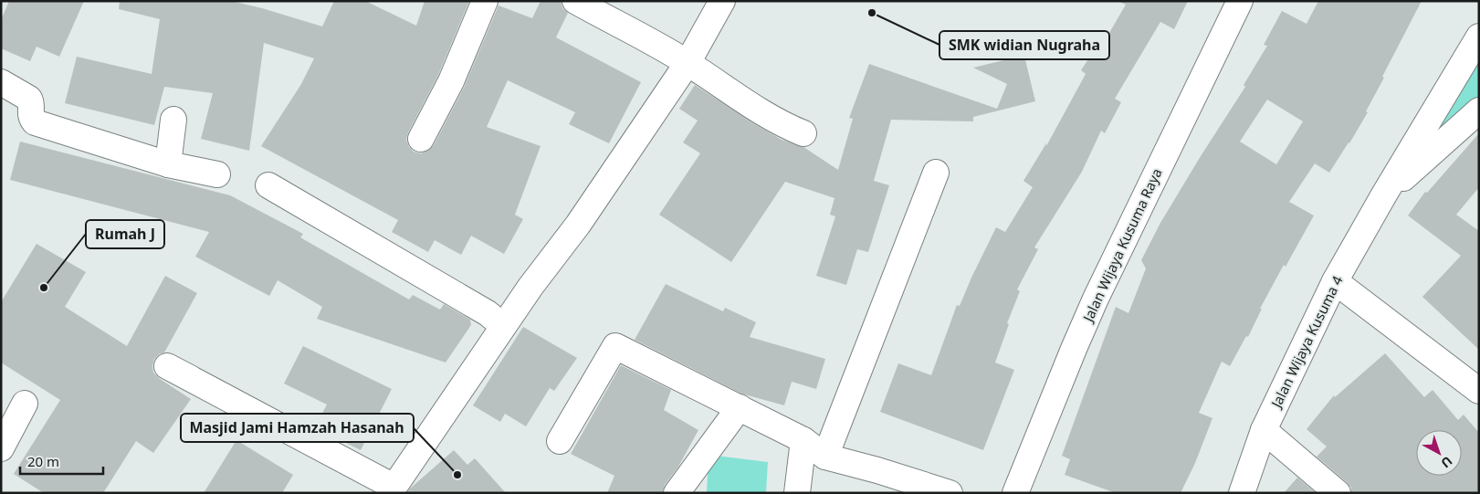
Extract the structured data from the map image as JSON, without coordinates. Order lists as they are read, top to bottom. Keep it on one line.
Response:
{"streets":{"street":["Jalan Wijaya Kusuma Raya","Jalan Wijaya Kusuma 4"]},"places":["SMK widian Nugraha","Rumah J","Masjid Jami Hamzah Hasanah"],"scale_bar":"20 m","north":"bottom right"}
